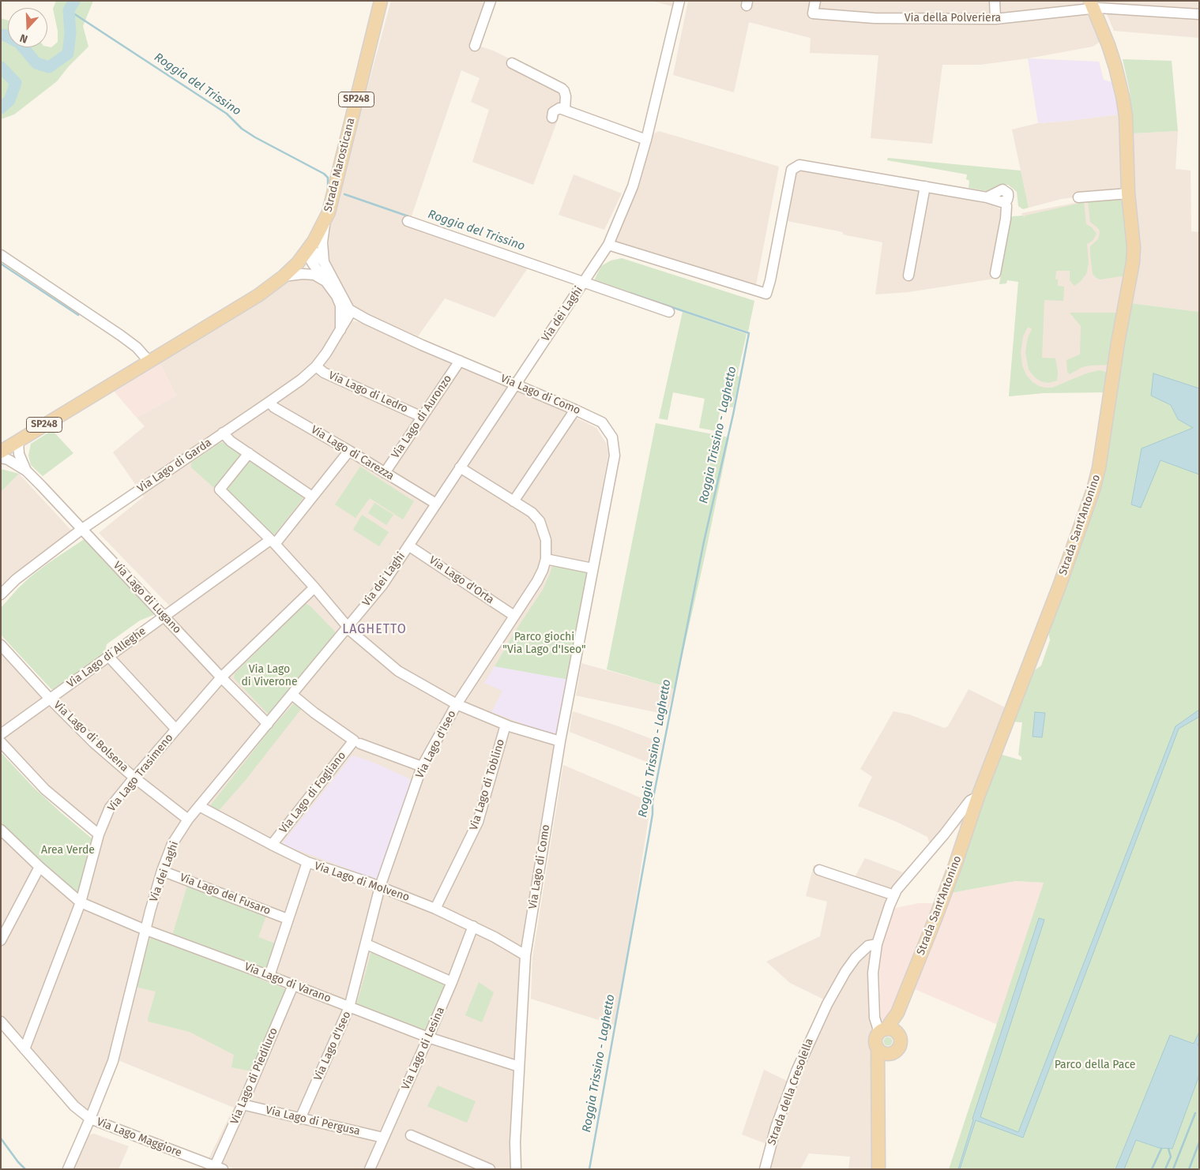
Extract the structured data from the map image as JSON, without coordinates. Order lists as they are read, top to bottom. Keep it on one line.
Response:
{"streets":{"main road":["SP248","Strada Marosticana","Strada Sant'Antonino"],"street":["Via della Polveriera","Via dei Laghi","Via Lago di Ledro","Via Lago di Como","Via Lago di Auronzo","Via Lago di Carezza","Via Lago di Garda","Via Lago d'Orta","Via Lago di Lugano","Via Lago di Alleghe","Via Lago di Bolsena","Via Lago d'Iseo","Via Lago Trasimeno","Via Lago di Toblino","Via Lago di Fogliano","Via Lago di Molveno","Via Lago del Fusaro","Via Lago di Varano","Via Lago di Lesina","Via Lago di Piediluco","Strada della Cresolella","Via Lago di Pergusa","Via Lago Maggiore"]},"crossings":[["Via della Polveriera","Strada Sant'Antonino"],["Strada Marosticana","Via Lago di Lugano"],["Via dei Laghi","Via Lago di Como"],["Via dei Laghi","Via Lago di Carezza"],["Via dei Laghi","Via Lago d'Orta"],["Via dei Laghi","Via Lago di Lugano"],["Via dei Laghi","Via Lago di Bolsena"],["Via dei Laghi","Via Lago d'Iseo"],["Via dei Laghi","Via Lago di Molveno"],["Via dei Laghi","Via Lago del Fusaro"],["Via dei Laghi","Via Lago di Varano"],["Via dei Laghi","Via Lago Maggiore"],["Via Lago di Ledro","Via Lago di Auronzo"],["Via Lago di Ledro","Via Lago di Garda"],["Via Lago di Como","Via Lago di Auronzo"],["Via Lago di Como","Via Lago di Garda"],["Via Lago di Como","Via Lago di Molveno"],["Via Lago di Como","Via Lago di Varano"],["Via Lago di Auronzo","Via Lago di Carezza"],["Via Lago di Carezza","Via Lago di Garda"],["Via Lago di Carezza","Via Lago di Alleghe"],["Via Lago di Garda","Via Lago di Lugano"],["Strada Sant'Antonino","Strada della Cresolella"],["Via Lago d'Orta","Via Lago d'Iseo"],["Via Lago di Lugano","Via Lago di Alleghe"],["Via Lago di Lugano","Via Lago Trasimeno"],["Via Lago di Alleghe","Via Lago di Bolsena"],["Via Lago di Bolsena","Via Lago Trasimeno"],["Via Lago d'Iseo","Via Lago di Molveno"],["Via Lago d'Iseo","Via Lago di Varano"],["Via Lago d'Iseo","Via Lago di Pergusa"],["Via Lago Trasimeno","Via Lago di Varano"],["Via Lago Trasimeno","Via Lago Maggiore"],["Via Lago di Toblino","Via Lago di Molveno"],["Via Lago di Fogliano","Via Lago di Molveno"],["Via Lago di Molveno","Via Lago di Lesina"],["Via Lago di Varano","Via Lago di Lesina"],["Via Lago di Varano","Via Lago di Piediluco"],["Via Lago di Lesina","Via Lago di Pergusa"],["Via Lago di Piediluco","Via Lago di Pergusa"],["Via Lago di Piediluco","Via Lago Maggiore"]],"districts":["LAGHETTO"],"water":["Roggia del Trissino","Roggia Trissino - Laghetto"],"parks":["Parco giochi \"Via Lago d'Iseo\"","Via Lago di Viverone","Area Verde","Parco della Pace"],"north":"bottom"}
